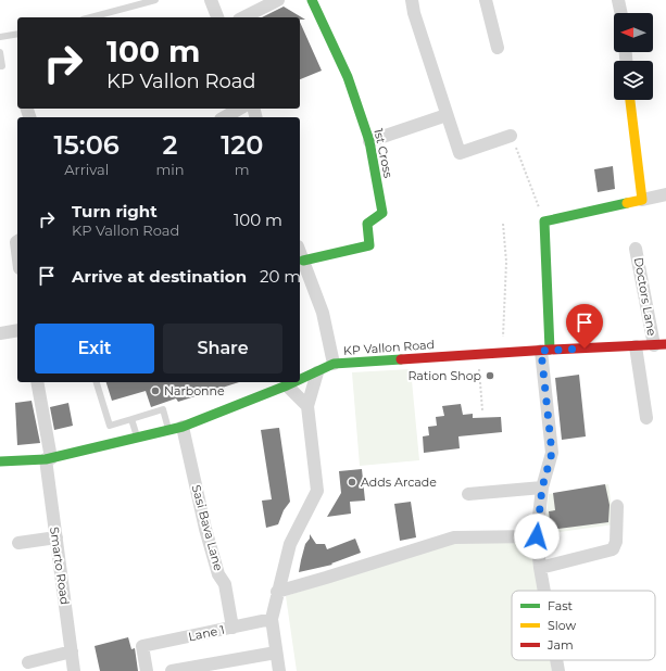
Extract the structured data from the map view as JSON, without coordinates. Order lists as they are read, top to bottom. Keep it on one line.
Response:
{"streets":{"street":["1st Cross","Doctors Lane","KP Vallon Road","Sasi Bava Lane","Smarto Road","Lane 1"]},"crossings":[["Doctors Lane","KP Vallon Road"],["KP Vallon Road","Sasi Bava Lane"],["KP Vallon Road","Smarto Road"],["Sasi Bava Lane","Lane 1"]],"places":["Ration Shop","Narbonne","Adds Arcade"],"legend":["Fast","Slow","Jam"],"north":"left","page":{"turn":["100 m","KP Vallon Road"],"eta":["15:06","Arrival","2","min","120","m"],"list":[{"name":"Turn right","note":"KP Vallon Road","value":"100 m"},{"name":"Arrive at destination","value":"20 m"}],"buttons":["Exit","Share"]}}
